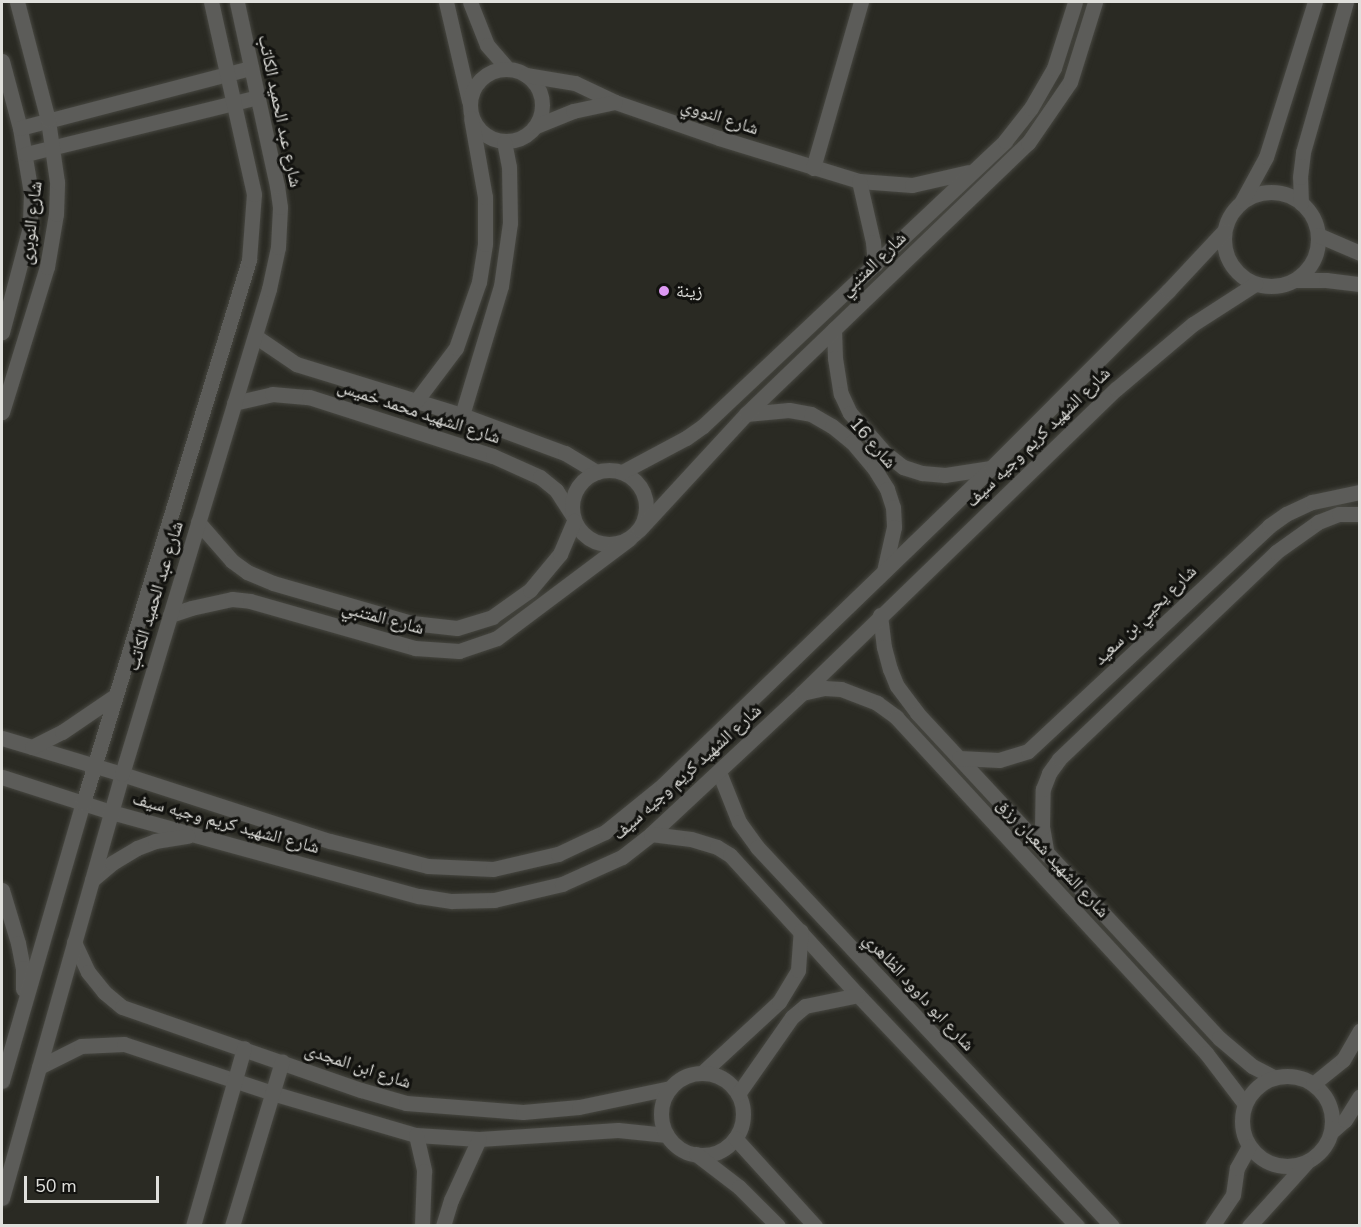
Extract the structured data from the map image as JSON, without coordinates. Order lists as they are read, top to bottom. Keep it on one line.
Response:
{"streets":{"street":["شارع عبد الحميد الكاتب","شارع النووي","شارع النوبرى","شارع المتنبي","شارع الشهيد محمد خميس","شارع الشهيد كريم وجيه سيف","شارع 16","شارع يحيي بن سعيد","شارع الشهيد شعبان رزق","شارع ابو داوود الظاهري","شارع ابن المجدى"]},"crossings":[["شارع عبد الحميد الكاتب","شارع المتنبي"],["شارع عبد الحميد الكاتب","شارع الشهيد محمد خميس"],["شارع عبد الحميد الكاتب","شارع الشهيد كريم وجيه سيف"],["شارع عبد الحميد الكاتب","شارع ابن المجدى"],["شارع النووي","شارع المتنبي"],["شارع المتنبي","شارع الشهيد محمد خميس"],["شارع المتنبي","شارع 16"],["شارع الشهيد كريم وجيه سيف","شارع 16"],["شارع الشهيد كريم وجيه سيف","شارع الشهيد شعبان رزق"],["شارع الشهيد كريم وجيه سيف","شارع ابو داوود الظاهري"],["شارع يحيي بن سعيد","شارع الشهيد شعبان رزق"]],"places":["زينة"],"scale_bar":"50 m"}
